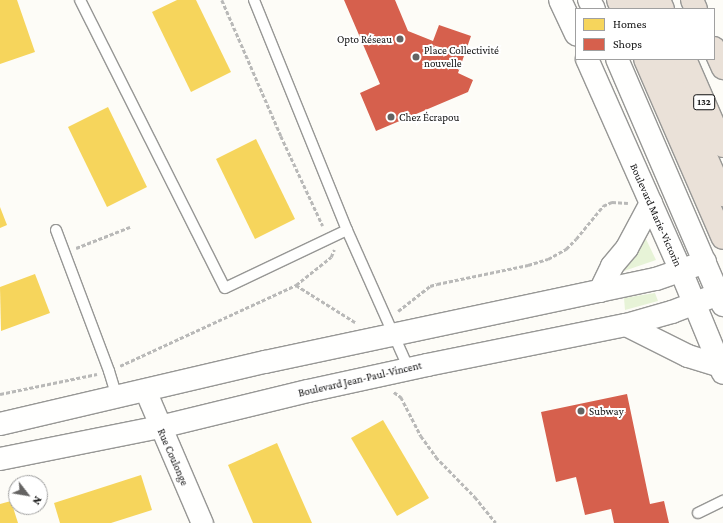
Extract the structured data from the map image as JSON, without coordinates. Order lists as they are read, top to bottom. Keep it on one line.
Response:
{"streets":{"highway":["132"],"street":["Boulevard Marie-Victorin","Boulevard Jean-Paul-Vincent","Rue Coulonge"]},"crossings":[["Boulevard Marie-Victorin","Boulevard Jean-Paul-Vincent"],["Boulevard Jean-Paul-Vincent","Rue Coulonge"]],"places":["Opto Réseau","Place Collectivité nouvelle","Chez Écrapou","Subway"],"legend":["Homes","Shops"],"north":"bottom right"}
